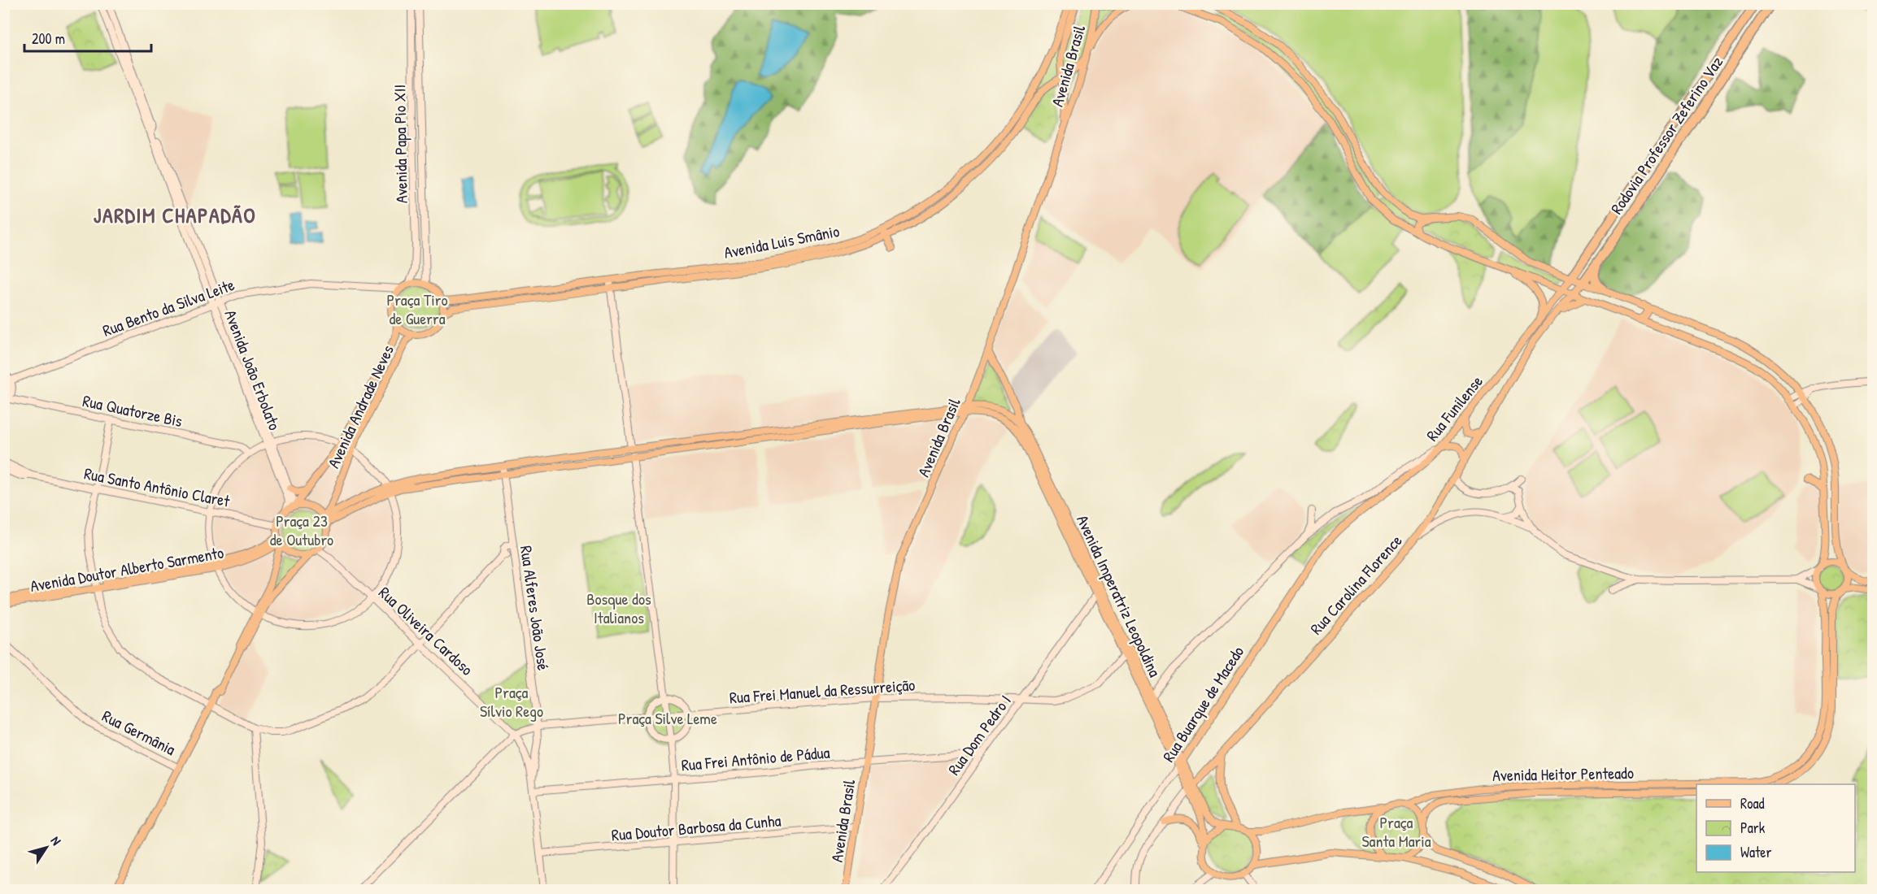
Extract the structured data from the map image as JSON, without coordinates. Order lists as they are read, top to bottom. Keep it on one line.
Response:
{"streets":{"highway":["Rodovia Professor Zeferino Vaz"],"main road":["Avenida Brasil","Avenida Luis Smânio","Avenida Andrade Neves","Rua Funilense","Avenida Doutor Alberto Sarmento","Rua Carolina Florence","Avenida Imperatriz Leopoldina","Rua Buarque de Macedo","Avenida Heitor Penteado"],"street":["Avenida Papa Pio XII","Rua Bento da Silva Leite","Avenida João Erbolato","Rua Quatorze Bis","Rua Santo Antônio Claret","Rua Alferes João José","Rua Oliveira Cardoso","Rua Frei Manuel da Ressurreição","Rua Germânia","Rua Dom Pedro I","Rua Frei Antônio de Pádua","Rua Doutor Barbosa da Cunha"]},"crossings":[["Avenida Brasil","Avenida Luis Smânio"],["Avenida Brasil","Avenida Imperatriz Leopoldina"],["Avenida Brasil","Rua Frei Manuel da Ressurreição"],["Avenida Brasil","Rua Frei Antônio de Pádua"],["Avenida Brasil","Rua Doutor Barbosa da Cunha"],["Rodovia Professor Zeferino Vaz","Rua Funilense"],["Rodovia Professor Zeferino Vaz","Rua Carolina Florence"],["Avenida Papa Pio XII","Avenida Luis Smânio"],["Avenida Papa Pio XII","Rua Bento da Silva Leite"],["Avenida Papa Pio XII","Avenida Andrade Neves"],["Avenida Luis Smânio","Rua Bento da Silva Leite"],["Avenida Luis Smânio","Avenida Andrade Neves"],["Rua Bento da Silva Leite","Avenida João Erbolato"],["Rua Bento da Silva Leite","Avenida Andrade Neves"],["Avenida João Erbolato","Avenida Andrade Neves"],["Avenida João Erbolato","Rua Santo Antônio Claret"],["Avenida João Erbolato","Avenida Doutor Alberto Sarmento"],["Avenida João Erbolato","Rua Oliveira Cardoso"],["Avenida Andrade Neves","Rua Santo Antônio Claret"],["Avenida Andrade Neves","Avenida Doutor Alberto Sarmento"],["Avenida Andrade Neves","Rua Oliveira Cardoso"],["Rua Funilense","Rua Buarque de Macedo"],["Rua Santo Antônio Claret","Avenida Doutor Alberto Sarmento"],["Rua Santo Antônio Claret","Rua Oliveira Cardoso"],["Avenida Doutor Alberto Sarmento","Rua Oliveira Cardoso"],["Rua Carolina Florence","Avenida Imperatriz Leopoldina"],["Avenida Imperatriz Leopoldina","Rua Frei Manuel da Ressurreição"],["Avenida Imperatriz Leopoldina","Rua Buarque de Macedo"],["Avenida Imperatriz Leopoldina","Rua Dom Pedro I"],["Rua Alferes João José","Rua Oliveira Cardoso"],["Rua Alferes João José","Rua Frei Manuel da Ressurreição"],["Rua Oliveira Cardoso","Rua Frei Manuel da Ressurreição"],["Rua Oliveira Cardoso","Rua Frei Antônio de Pádua"],["Rua Oliveira Cardoso","Rua Doutor Barbosa da Cunha"],["Rua Frei Manuel da Ressurreição","Rua Dom Pedro I"],["Rua Dom Pedro I","Rua Frei Antônio de Pádua"]],"districts":["JARDIM CHAPADÃO"],"parks":["Praça Tiro de Guerra","Praça 23 de Outubro","Bosque dos Italianos","Praça Sílvio Rego","Praça Silve Leme","Praça Santa Maria"],"legend":["Road","Park","Water"],"scale_bar":"200 m","north":"top right"}
